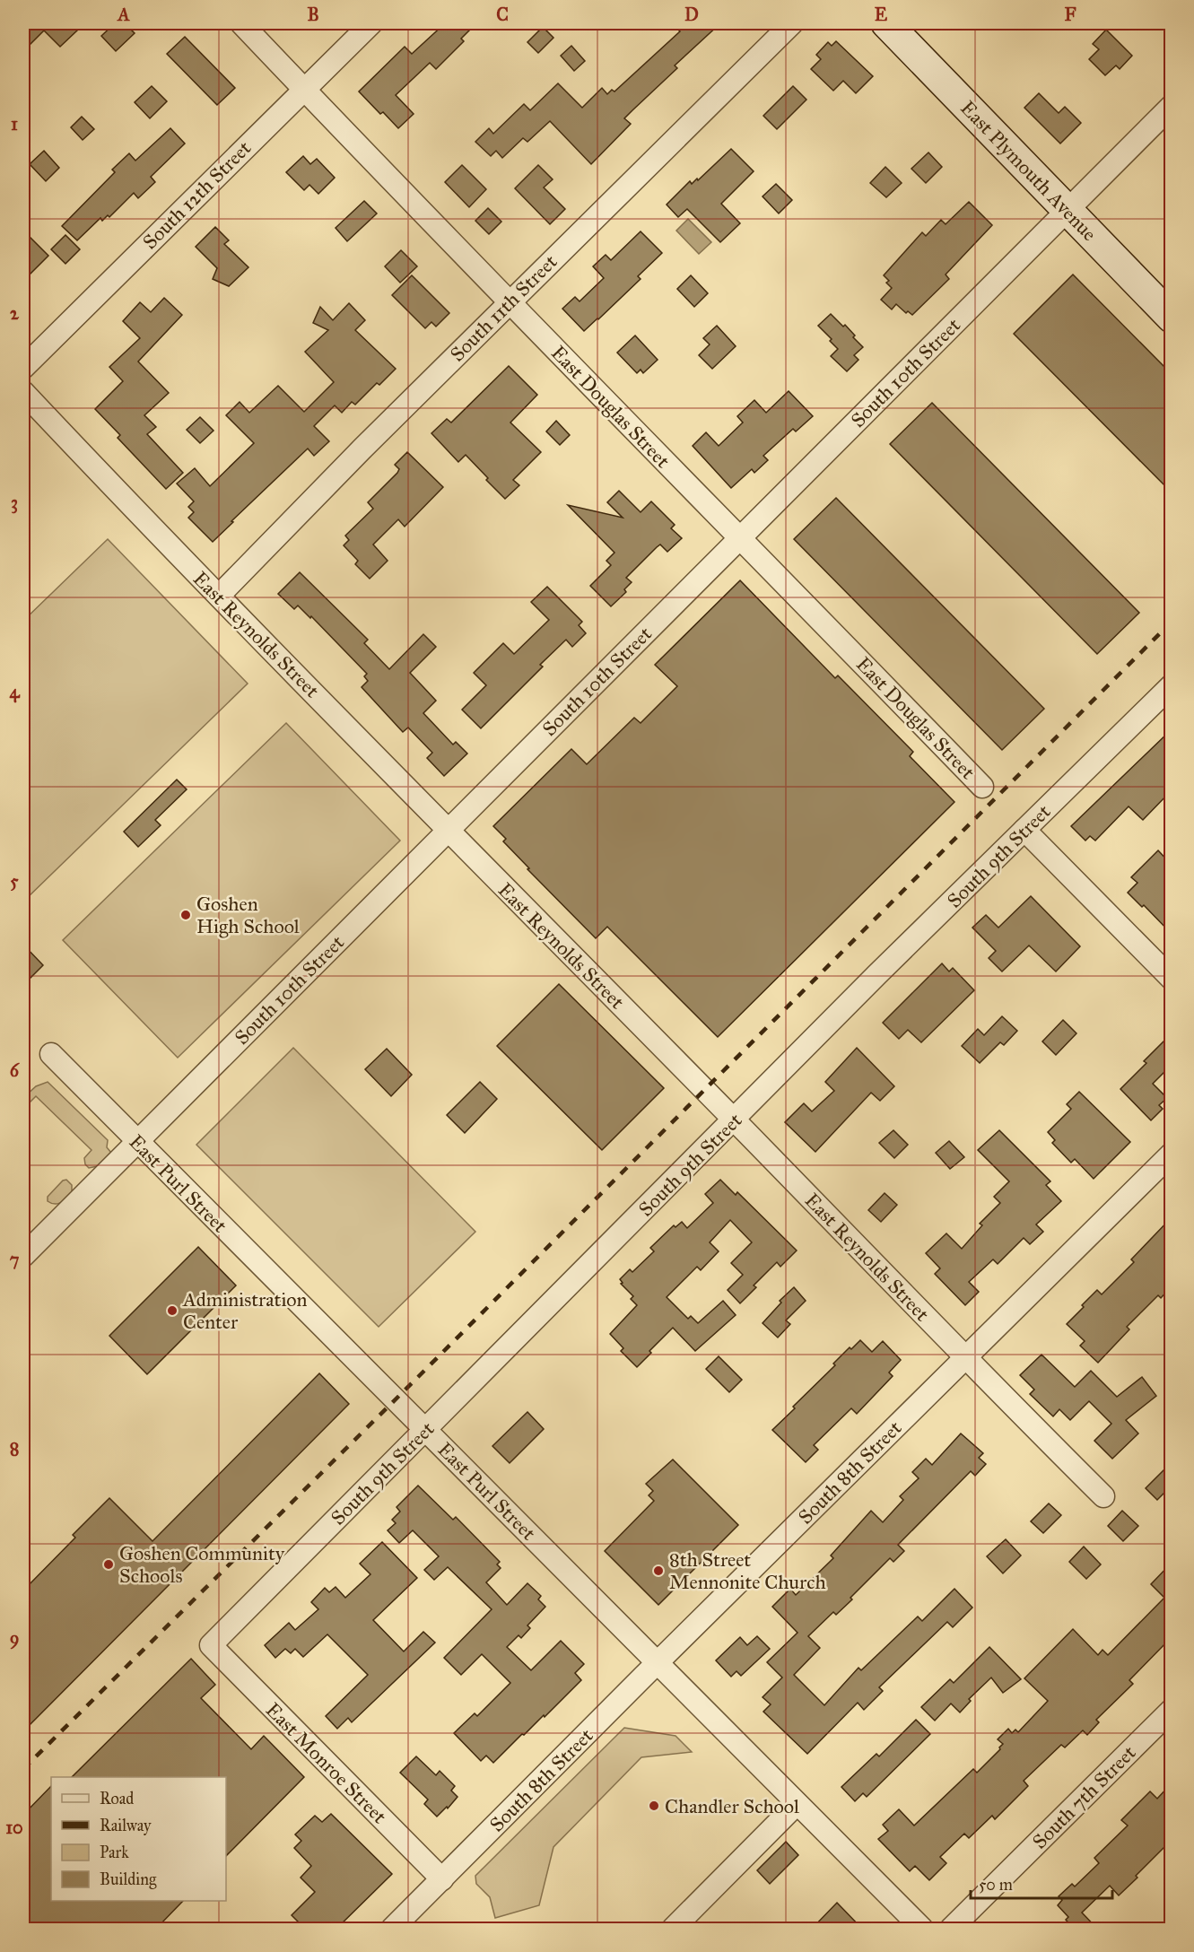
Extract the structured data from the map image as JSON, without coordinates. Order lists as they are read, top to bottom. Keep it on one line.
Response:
{"streets":{"main road":["East Plymouth Avenue"],"street":["South 12th Street","South 11th Street","South 10th Street","East Douglas Street","East Reynolds Street","South 9th Street","East Purl Street","South 8th Street","East Monroe Street","South 7th Street"]},"crossings":[["East Plymouth Avenue","South 10th Street"],["South 12th Street","East Douglas Street"],["South 11th Street","East Douglas Street"],["South 11th Street","East Reynolds Street"],["South 10th Street","East Douglas Street"],["South 10th Street","East Reynolds Street"],["South 10th Street","East Purl Street"],["East Reynolds Street","South 9th Street"],["East Reynolds Street","South 8th Street"],["South 9th Street","East Purl Street"],["South 9th Street","East Monroe Street"],["East Purl Street","South 8th Street"],["South 8th Street","East Monroe Street"]],"places":["Goshen High School","Administration Center","Goshen Community Schools","8th Street Mennonite Church","Chandler School"],"legend":["Road","Railway","Park","Building"],"scale_bar":"50 m","grid":{"columns":["A","B","C","D","E","F"],"rows":["1","2","3","4","5","6","7","8","9","10"]}}
